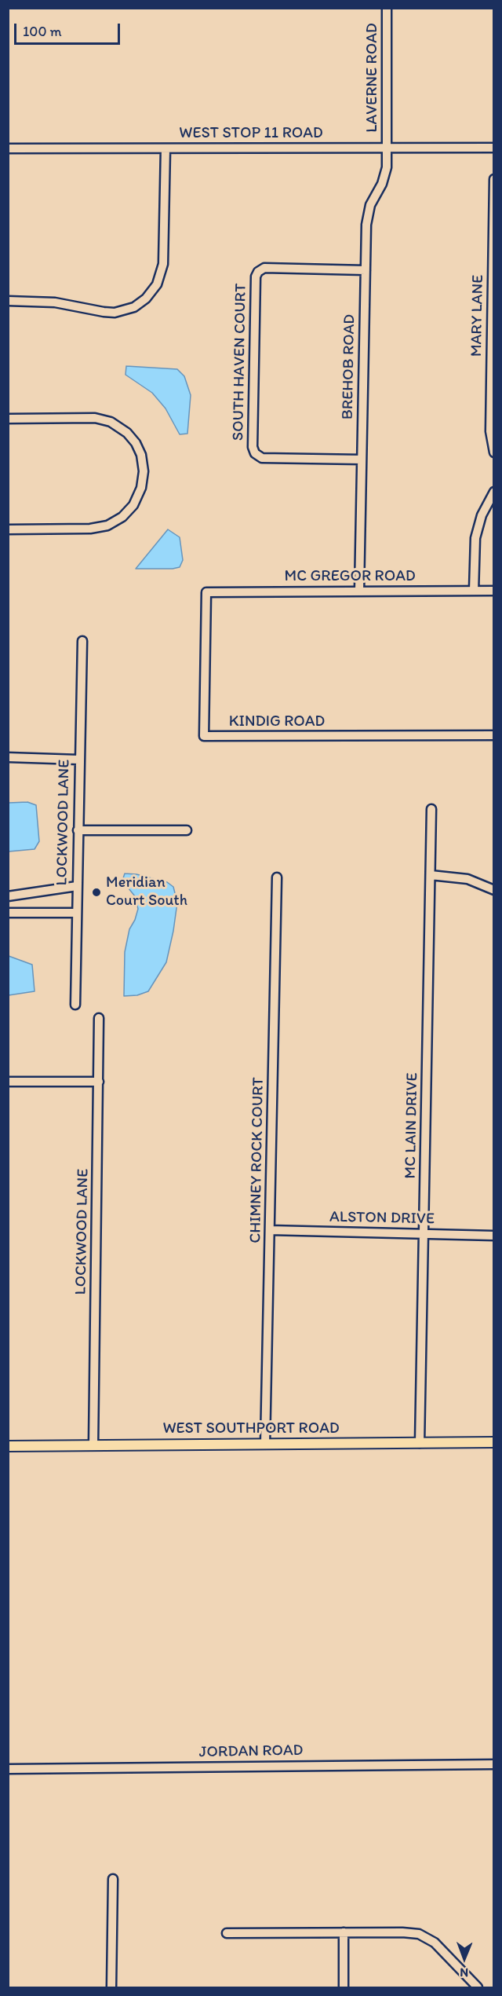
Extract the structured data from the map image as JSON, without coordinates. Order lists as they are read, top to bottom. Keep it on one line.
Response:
{"streets":{"main road":["WEST SOUTHPORT ROAD"],"street":["LAVERNE ROAD","WEST STOP 11 ROAD","MARY LANE","SOUTH HAVEN COURT","BREHOB ROAD","MC GREGOR ROAD","KINDIG ROAD","LOCKWOOD LANE","MC LAIN DRIVE","CHIMNEY ROCK COURT","ALSTON DRIVE","JORDAN ROAD"]},"crossings":[["LAVERNE ROAD","WEST STOP 11 ROAD"],["LAVERNE ROAD","BREHOB ROAD"],["WEST STOP 11 ROAD","BREHOB ROAD"],["SOUTH HAVEN COURT","BREHOB ROAD"],["BREHOB ROAD","MC GREGOR ROAD"],["MC GREGOR ROAD","KINDIG ROAD"],["LOCKWOOD LANE","WEST SOUTHPORT ROAD"],["MC LAIN DRIVE","ALSTON DRIVE"],["MC LAIN DRIVE","WEST SOUTHPORT ROAD"],["CHIMNEY ROCK COURT","ALSTON DRIVE"],["CHIMNEY ROCK COURT","WEST SOUTHPORT ROAD"]],"places":["Meridian Court South"],"scale_bar":"100 m","north":"bottom"}
